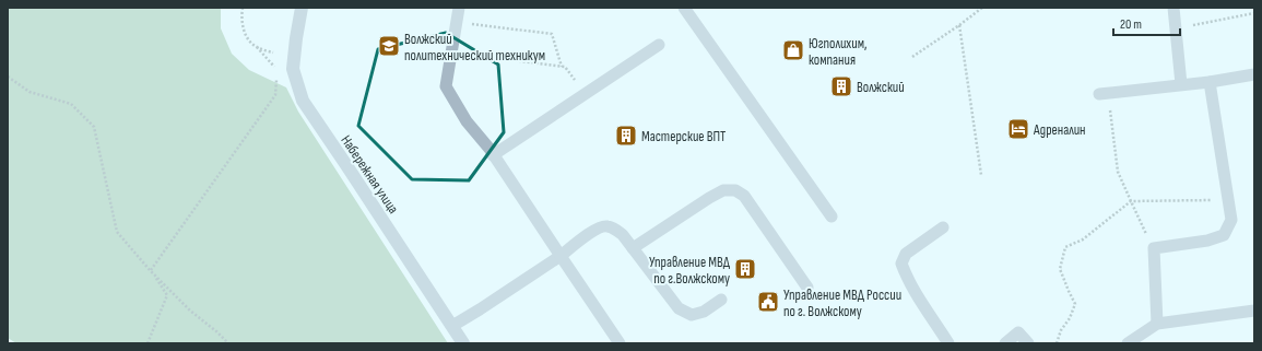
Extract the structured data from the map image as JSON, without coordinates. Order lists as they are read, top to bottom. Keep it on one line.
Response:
{"streets":{"street":["Набережная улица"]},"places":{"school or university":["Волжский политехнический техникум"],"shop":["Югполихим, компания"],"building":["Волжский","Мастерские ВПТ","Управление МВД по г.Волжскому"],"hotel":["Адреналин"],"public building":["Управление МВД России по г. Волжскому"]},"scale_bar":"20 m"}
